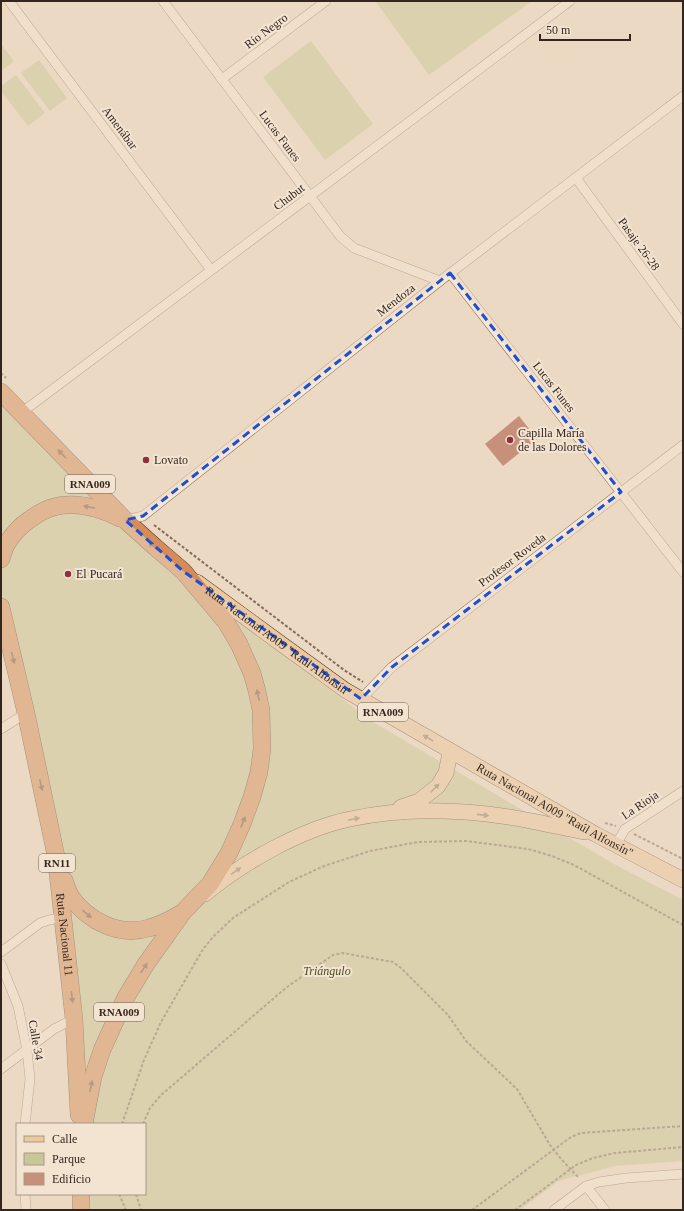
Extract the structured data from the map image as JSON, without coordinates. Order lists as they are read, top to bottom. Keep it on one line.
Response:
{"streets":{"highway":["RNA009","Ruta Nacional A009 \"Raúl Alfonsín\"","RN11","Ruta Nacional 11"],"street":["Río Negro","Amenábar","Lucas Funes","Chubut","Pasaje 26-28","Mendoza","Profesor Roveda","La Rioja","Calle 34"]},"crossings":[["Río Negro","Lucas Funes"],["Amenábar","Chubut"],["Lucas Funes","Chubut"],["Lucas Funes","Mendoza"],["Lucas Funes","Profesor Roveda"],["Chubut","Ruta Nacional A009 \"Raúl Alfonsín\""],["Pasaje 26-28","Mendoza"],["Mendoza","RNA009"],["Mendoza","Ruta Nacional A009 \"Raúl Alfonsín\""],["RNA009","Ruta Nacional A009 \"Raúl Alfonsín\""],["RNA009","Ruta Nacional 11"],["Profesor Roveda","Ruta Nacional A009 \"Raúl Alfonsín\""],["Ruta Nacional A009 \"Raúl Alfonsín\"","La Rioja"]],"one_way":["Ruta Nacional A009 \"Raúl Alfonsín\"","Ruta Nacional 11"],"parks":["Triángulo"],"places":["Capilla María de las Dolores","Lovato","El Pucará"],"legend":["Calle","Parque","Edificio"],"scale_bar":"50 m"}
